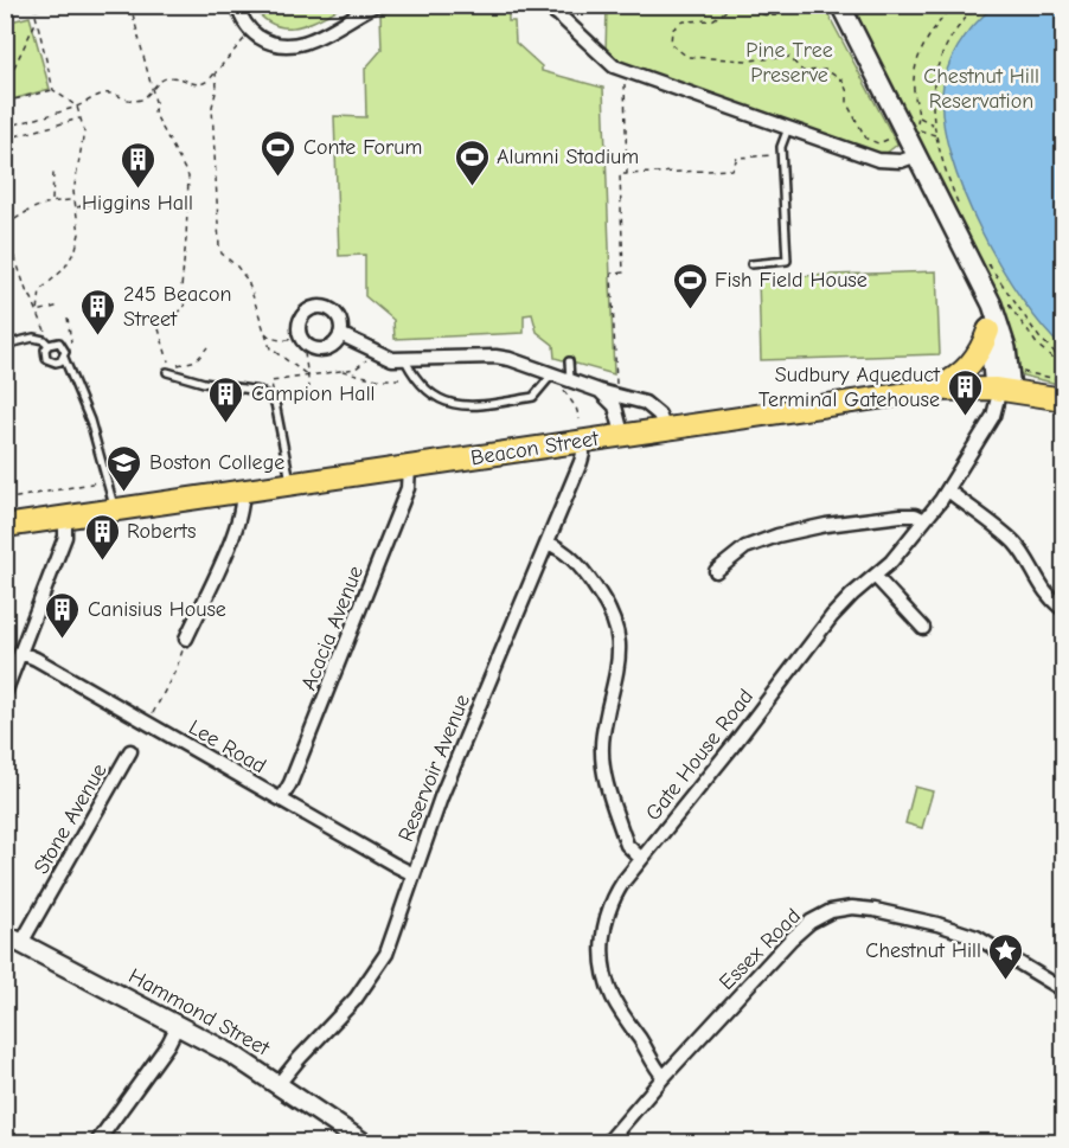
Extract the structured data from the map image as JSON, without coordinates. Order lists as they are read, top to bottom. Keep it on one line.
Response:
{"streets":{"main road":["Beacon Street","Hammond Street"],"street":["Acacia Avenue","Lee Road","Gate House Road","Reservoir Avenue","Stone Avenue","Essex Road"]},"crossings":[["Beacon Street","Acacia Avenue"],["Beacon Street","Gate House Road"],["Beacon Street","Reservoir Avenue"],["Acacia Avenue","Lee Road"],["Lee Road","Reservoir Avenue"],["Gate House Road","Essex Road"],["Reservoir Avenue","Hammond Street"],["Stone Avenue","Hammond Street"]],"parks":["Pine Tree Preserve","Chestnut Hill Reservation"],"places":{"sports":["Conte Forum","Alumni Stadium","Fish Field House"],"building":["Higgins Hall","245 Beacon Street","Sudbury Aqueduct Terminal Gatehouse","Campion Hall","Roberts","Canisius House"],"school or university":["Boston College"],"place":["Chestnut Hill"]}}
